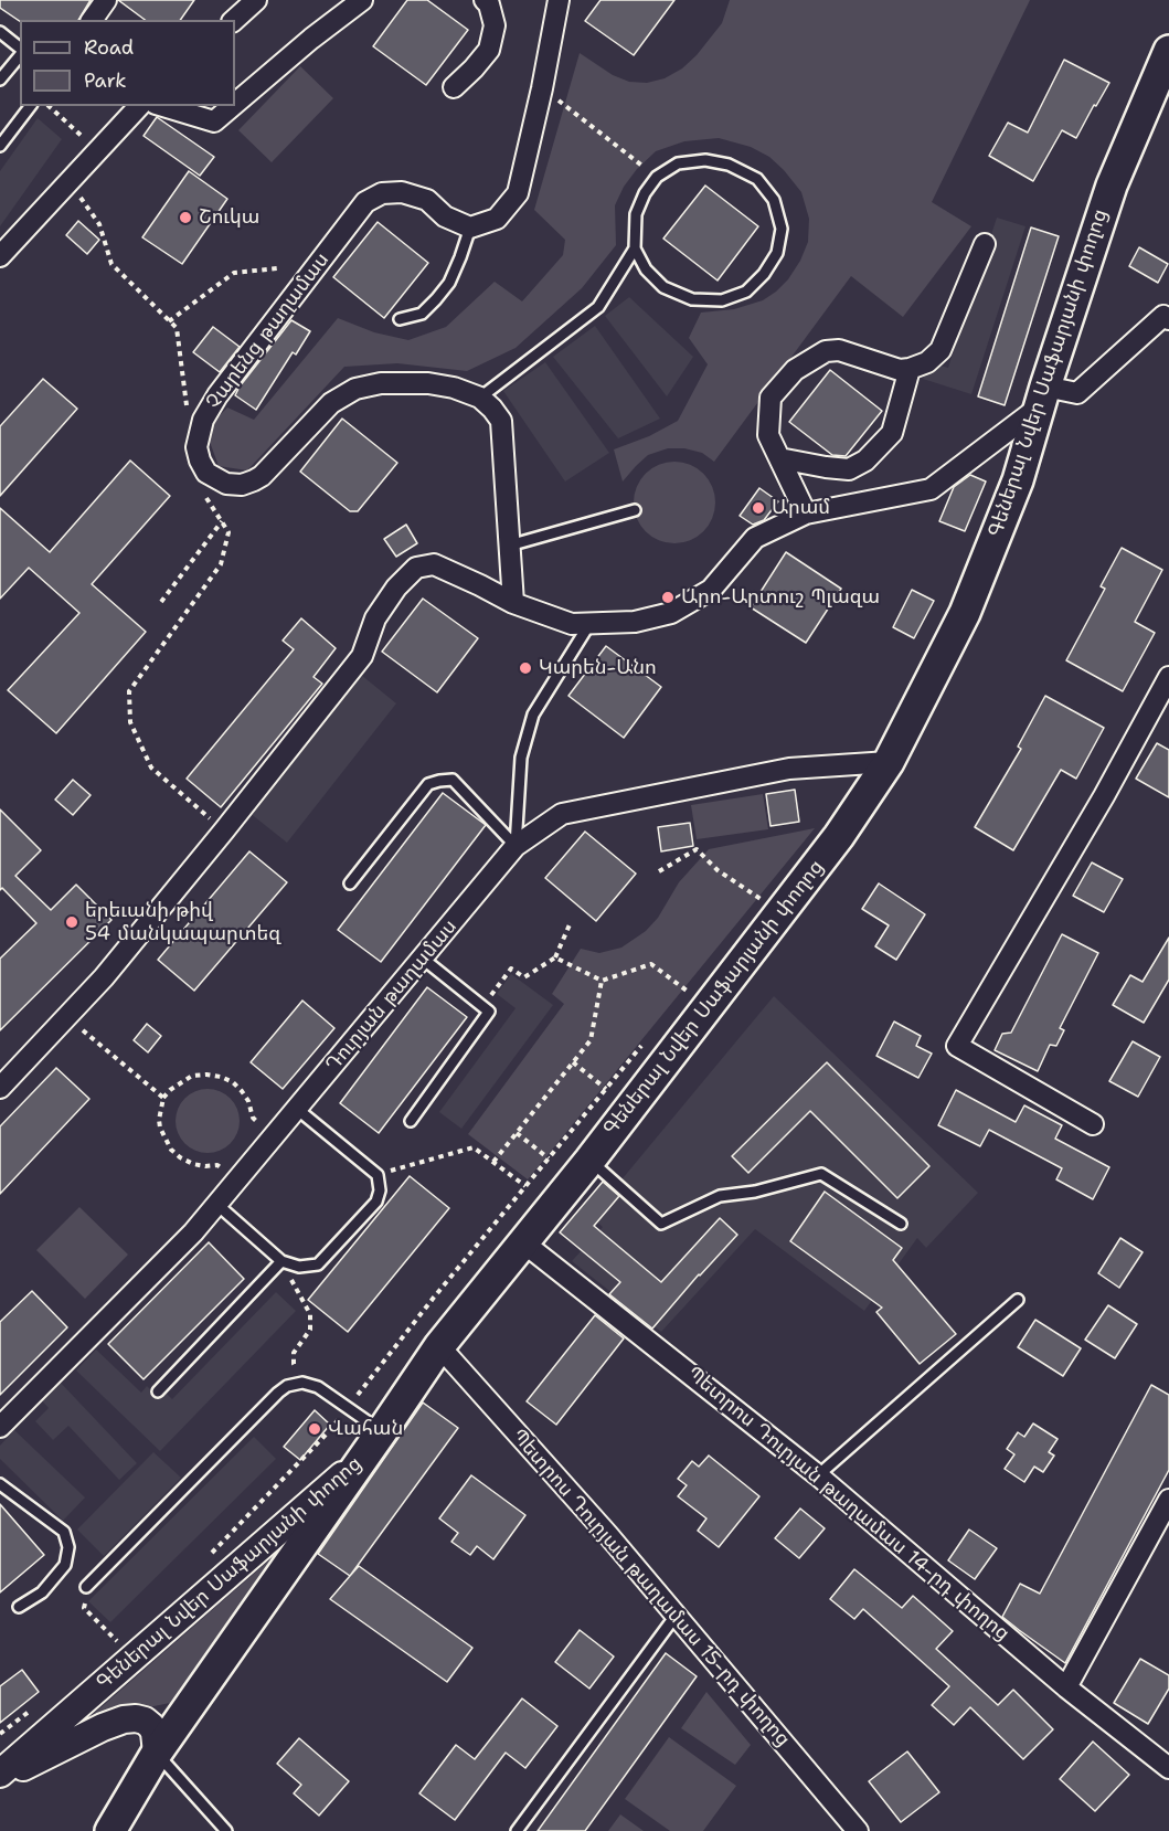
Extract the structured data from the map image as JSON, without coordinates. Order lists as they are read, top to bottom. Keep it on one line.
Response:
{"streets":{"main road":["Գեներալ Նվեր Սաֆարյանի փողոց"],"street":["Չարենց թաղամաս","Դուրյան թաղամաս","Պետրոս Դուրյան թաղամաս 14-րդ փողոց","Պետրոս Դուրյան թաղամաս 15-րդ փողոց"]},"crossings":[["Գեներալ Նվեր Սաֆարյանի փողոց","Դուրյան թաղամաս"],["Գեներալ Նվեր Սաֆարյանի փողոց","Պետրոս Դուրյան թաղամաս 14-րդ փողոց"],["Գեներալ Նվեր Սաֆարյանի փողոց","Պետրոս Դուրյան թաղամաս 15-րդ փողոց"]],"places":["Շուկա","Արամ","Արո-Արտուշ Պլազա","Կարեն-Անո","երեւանի թիվ 54 մանկապարտեզ","Վահան"],"legend":["Road","Park"]}
